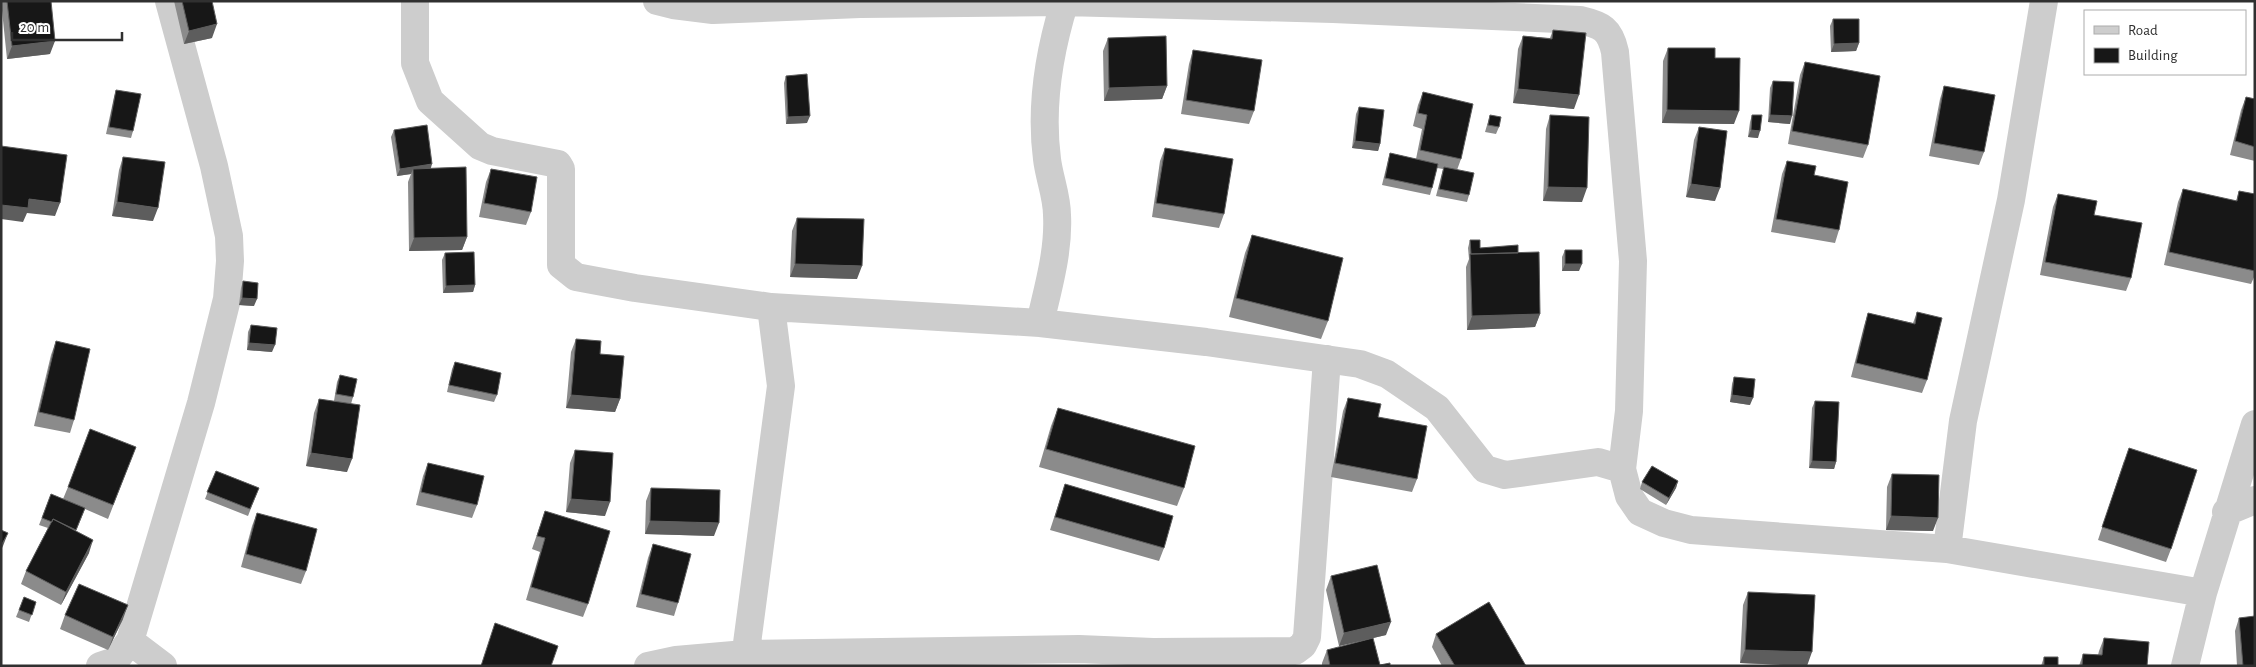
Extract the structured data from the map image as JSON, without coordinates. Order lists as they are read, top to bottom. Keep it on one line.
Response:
{"legend":["Road","Building"],"scale_bar":"20 m"}
